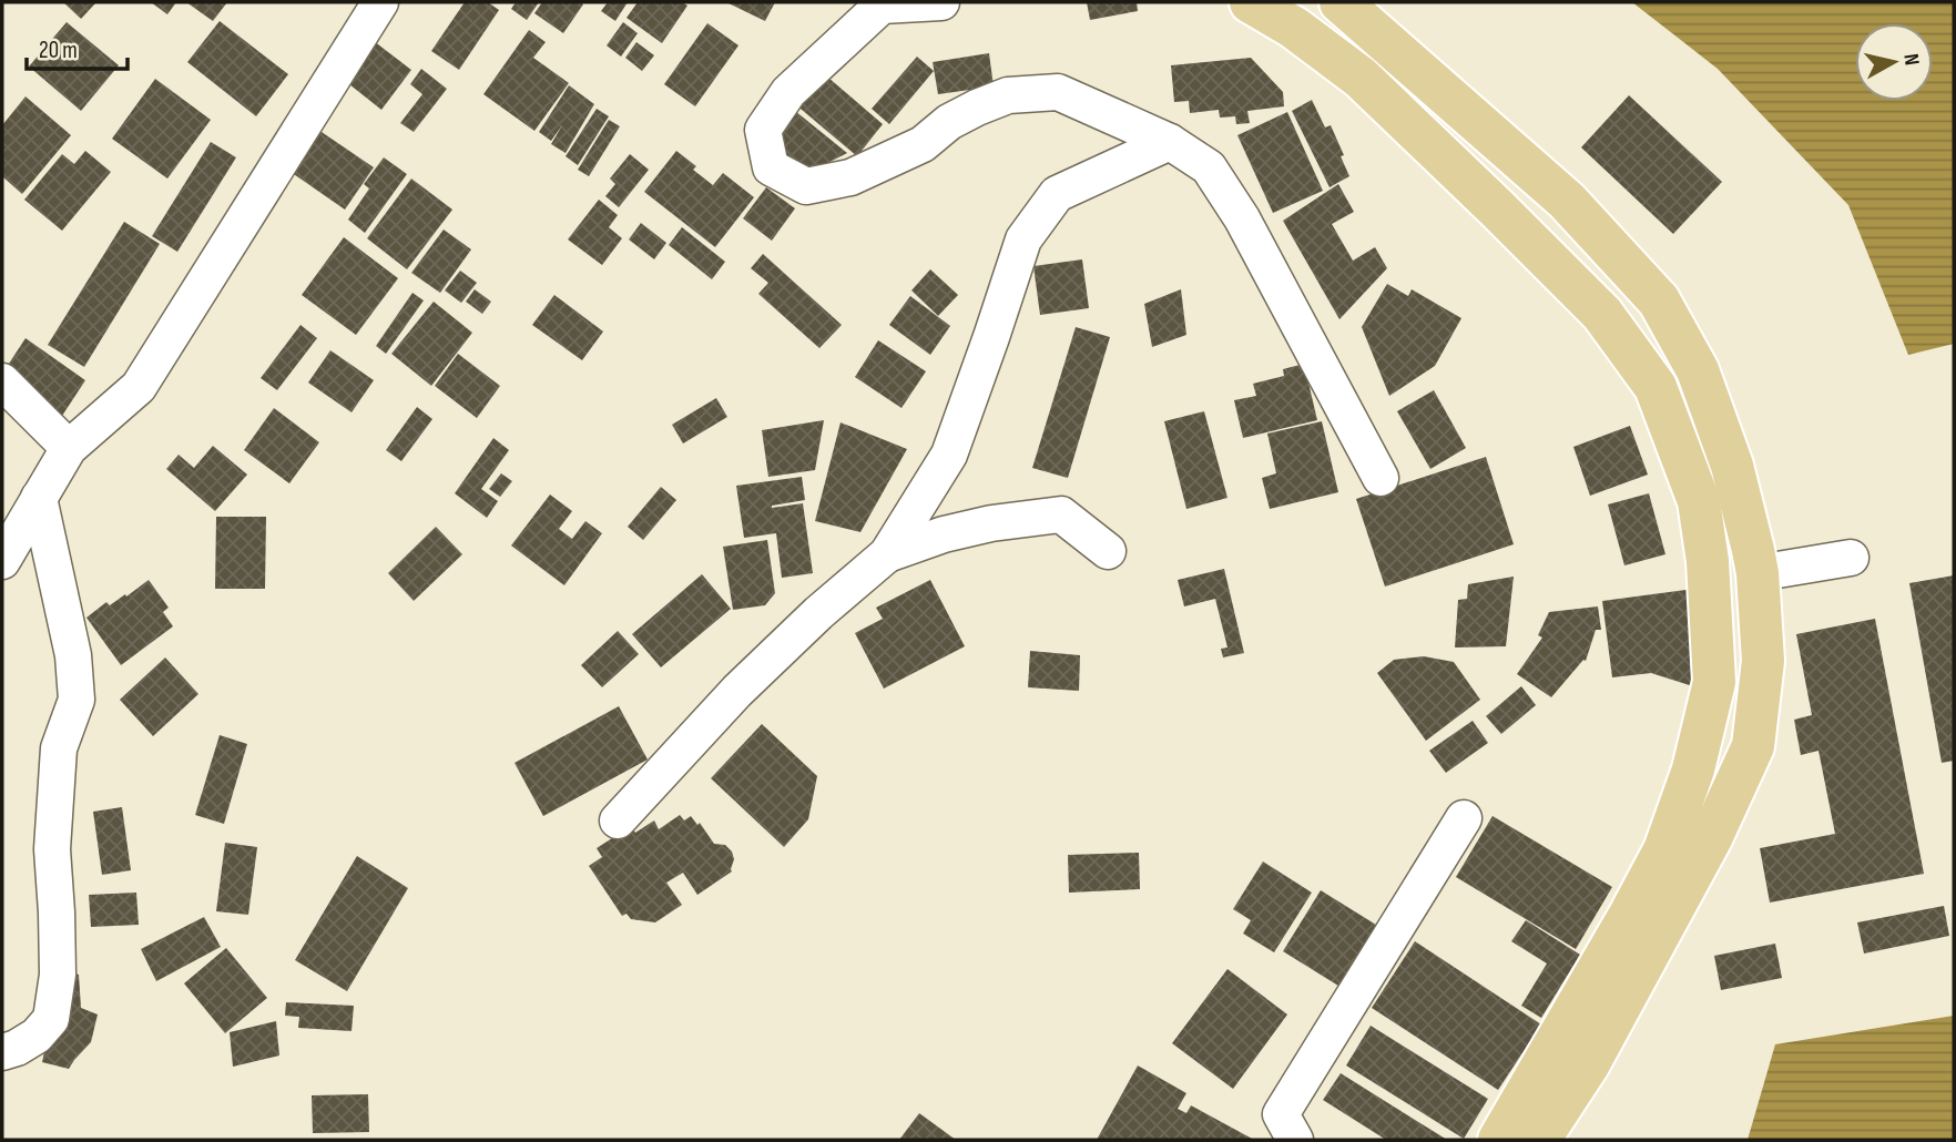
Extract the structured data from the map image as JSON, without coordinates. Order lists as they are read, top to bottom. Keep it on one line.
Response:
{"scale_bar":"20 m","north":"right"}
